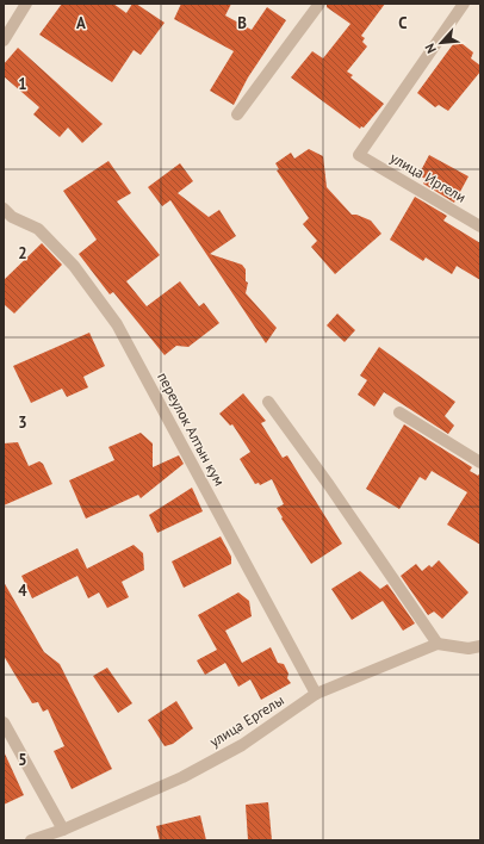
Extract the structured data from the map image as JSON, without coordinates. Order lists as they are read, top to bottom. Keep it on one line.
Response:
{"streets":{"street":["улица Иргели","переулок Алтын кум","улица Ергелы"]},"crossings":[["переулок Алтын кум","улица Ергелы"]],"north":"bottom left","grid":{"columns":["A","B","C"],"rows":["1","2","3","4","5"]}}
